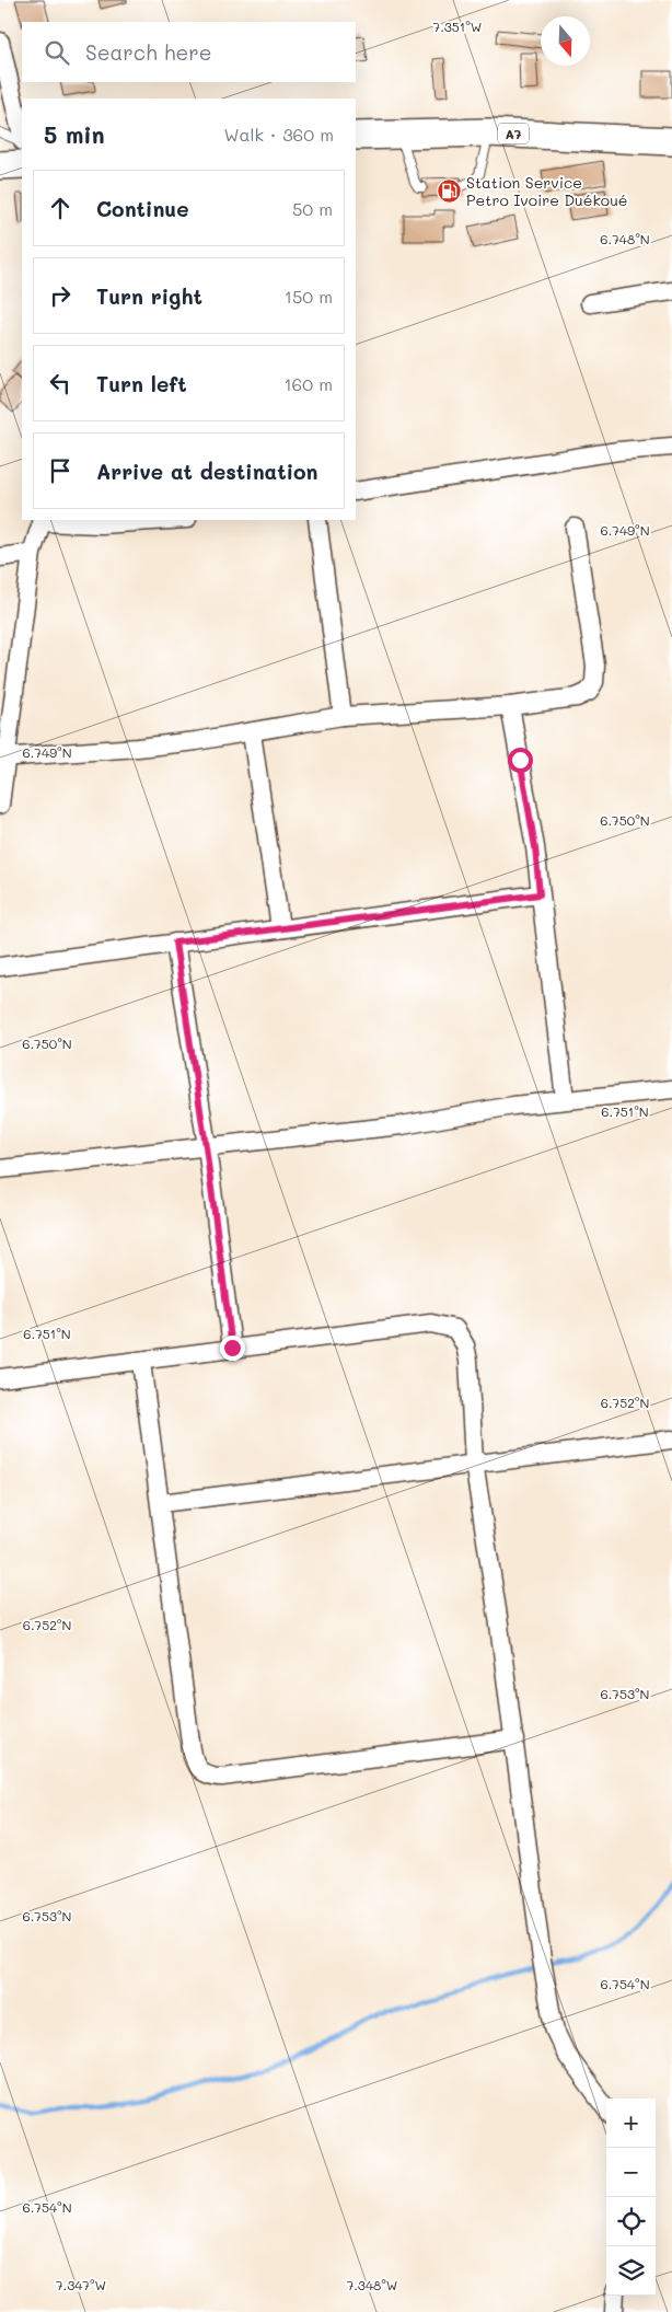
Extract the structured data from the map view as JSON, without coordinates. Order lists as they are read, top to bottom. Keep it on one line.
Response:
{"streets":{"main road":["A7"]},"places":{"fuel station":["Station Service Petro Ivoire Duékoué"]},"north":"bottom","page":{"search":"Search here","heading":["5 min","Walk · 360 m"],"list":[["Continue","50 m"],["Turn right","150 m"],["Turn left","160 m"],"Arrive at destination"],"map_buttons":["+","−"]},"coordinates":["7.351°W","6.748°N","6.749°N","6.750°N","6.751°N","6.752°N","6.753°N","6.754°N","7.347°W","7.348°W"]}
